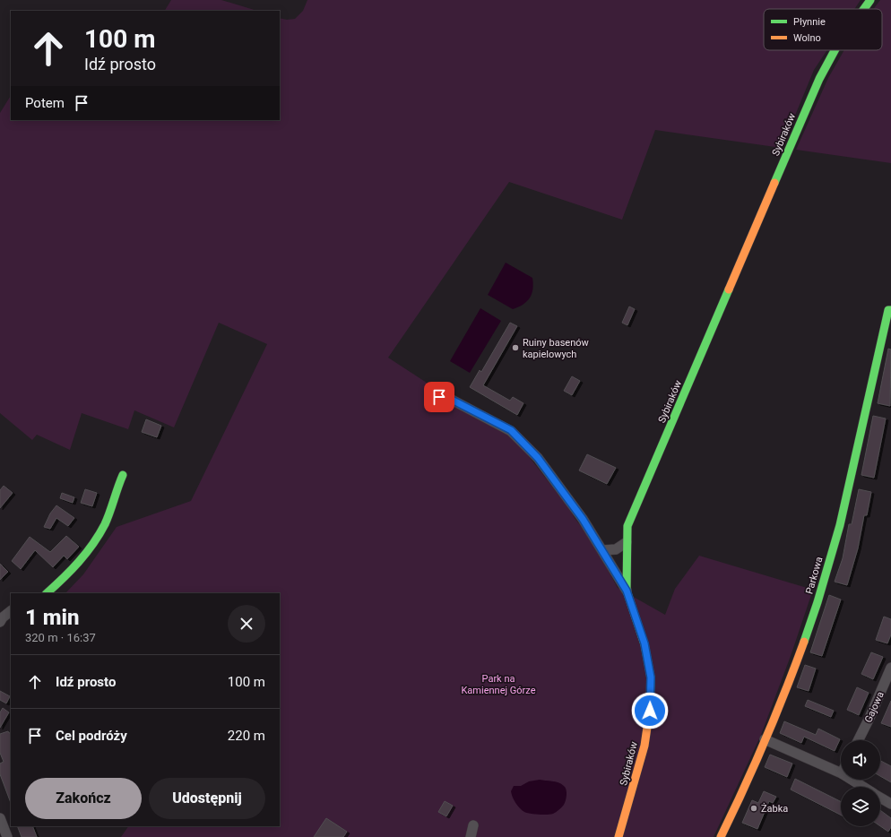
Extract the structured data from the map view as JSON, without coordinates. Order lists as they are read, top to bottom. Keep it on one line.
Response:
{"streets":{"street":["Sybiraków","Parkowa","Gajowa"]},"parks":["Park na Kamiennej Górze"],"places":["Ruiny basenów kapielowych","Żabka"],"legend":["Płynnie","Wolno"],"page":{"turn":["100 m","Idź prosto"],"then":"Potem","heading":["1 min","320 m · 16:37"],"list":[{"name":"Idź prosto","value":"100 m"},{"name":"Cel podróży","value":"220 m"}],"buttons":["Zakończ","Udostępnij"]}}
